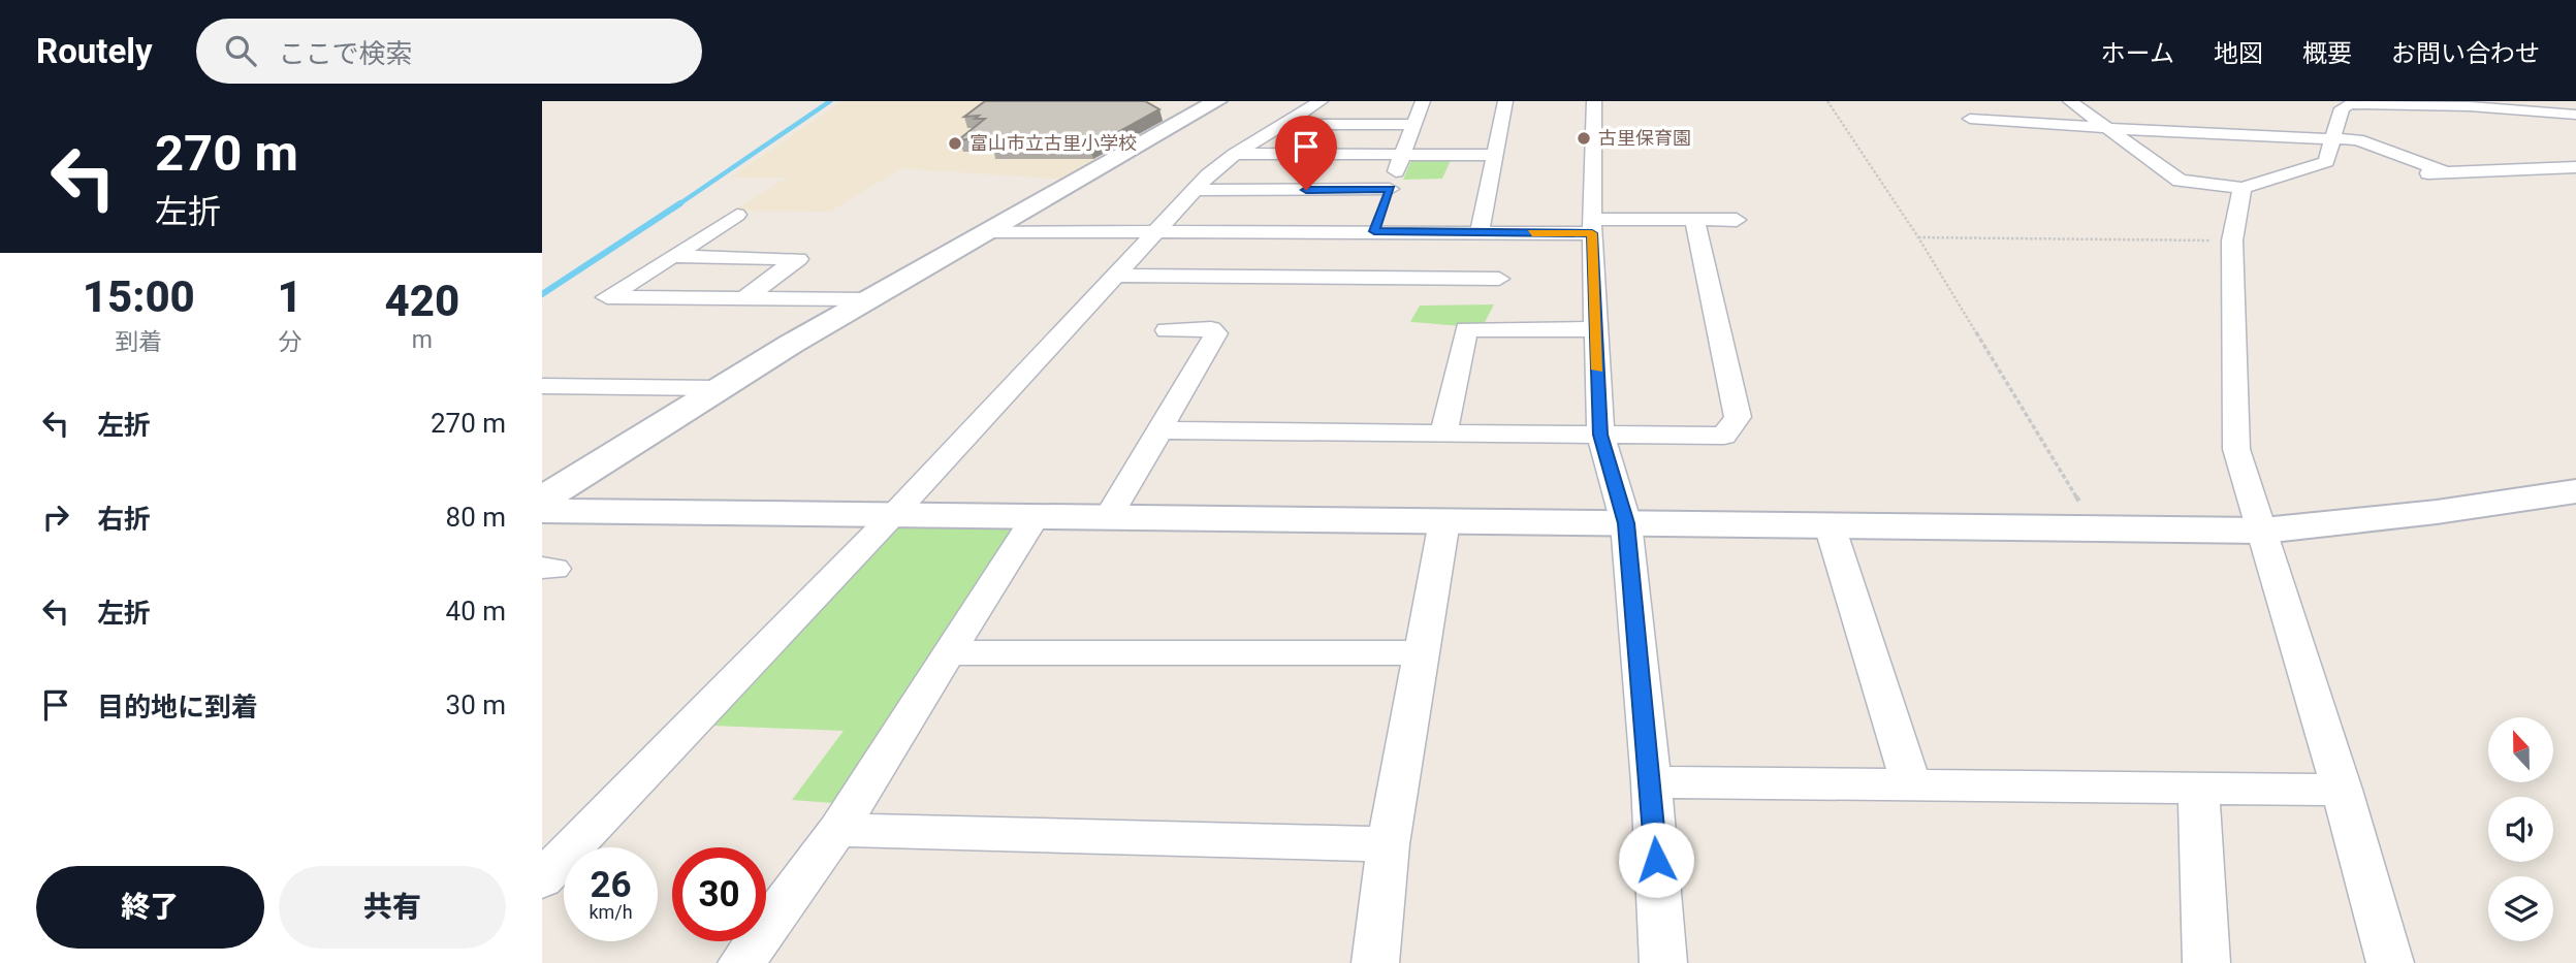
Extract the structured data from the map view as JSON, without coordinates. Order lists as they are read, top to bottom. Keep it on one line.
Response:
{"places":["古里保育園","富山市立古里小学校"],"north":"top","page":{"header":"Routely","search":"ここで検索","nav":["ホーム","地図","概要","お問い合わせ"],"turn":["270 m","左折"],"eta":["15:00","到着","1","分","420","m"],"list":[{"name":"左折","value":"270 m"},{"name":"右折","value":"80 m"},{"name":"左折","value":"40 m"},{"name":"目的地に到着","value":"30 m"}],"speed":"26 km/h","limit":"30","buttons":["終了","共有"]}}
